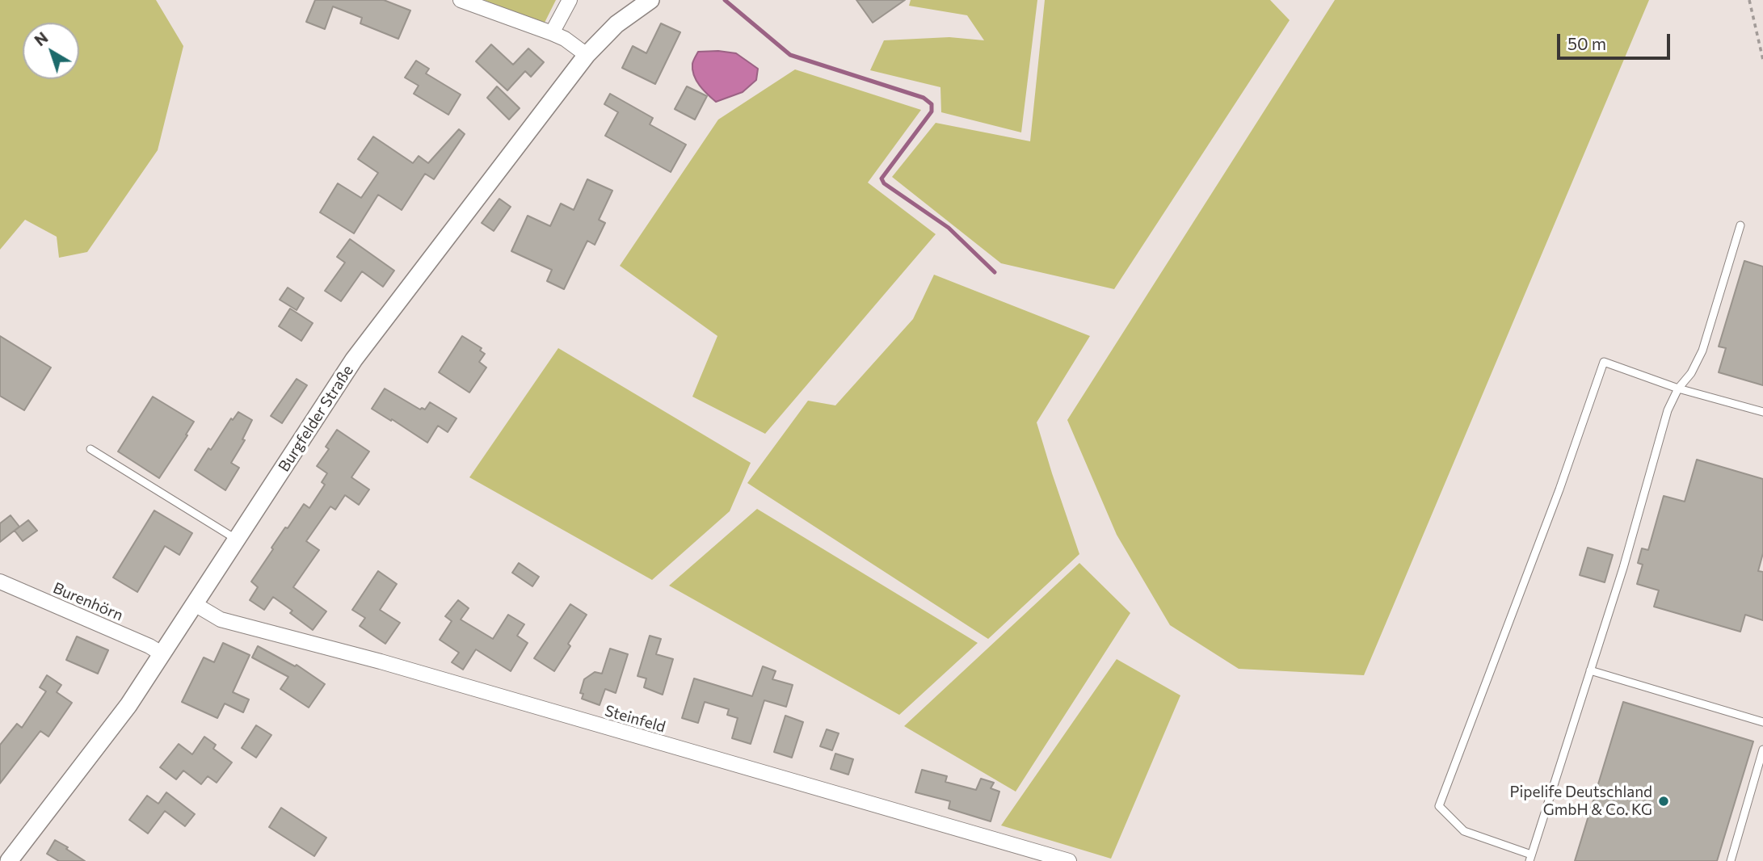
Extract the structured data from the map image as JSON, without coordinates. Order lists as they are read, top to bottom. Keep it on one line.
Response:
{"streets":{"street":["Burgfelder Straße","Burenhörn","Steinfeld"]},"crossings":[["Burgfelder Straße","Burenhörn"],["Burgfelder Straße","Steinfeld"]],"places":["Pipelife Deutschland GmbH & Co. KG"],"scale_bar":"50 m","north":"top left"}
